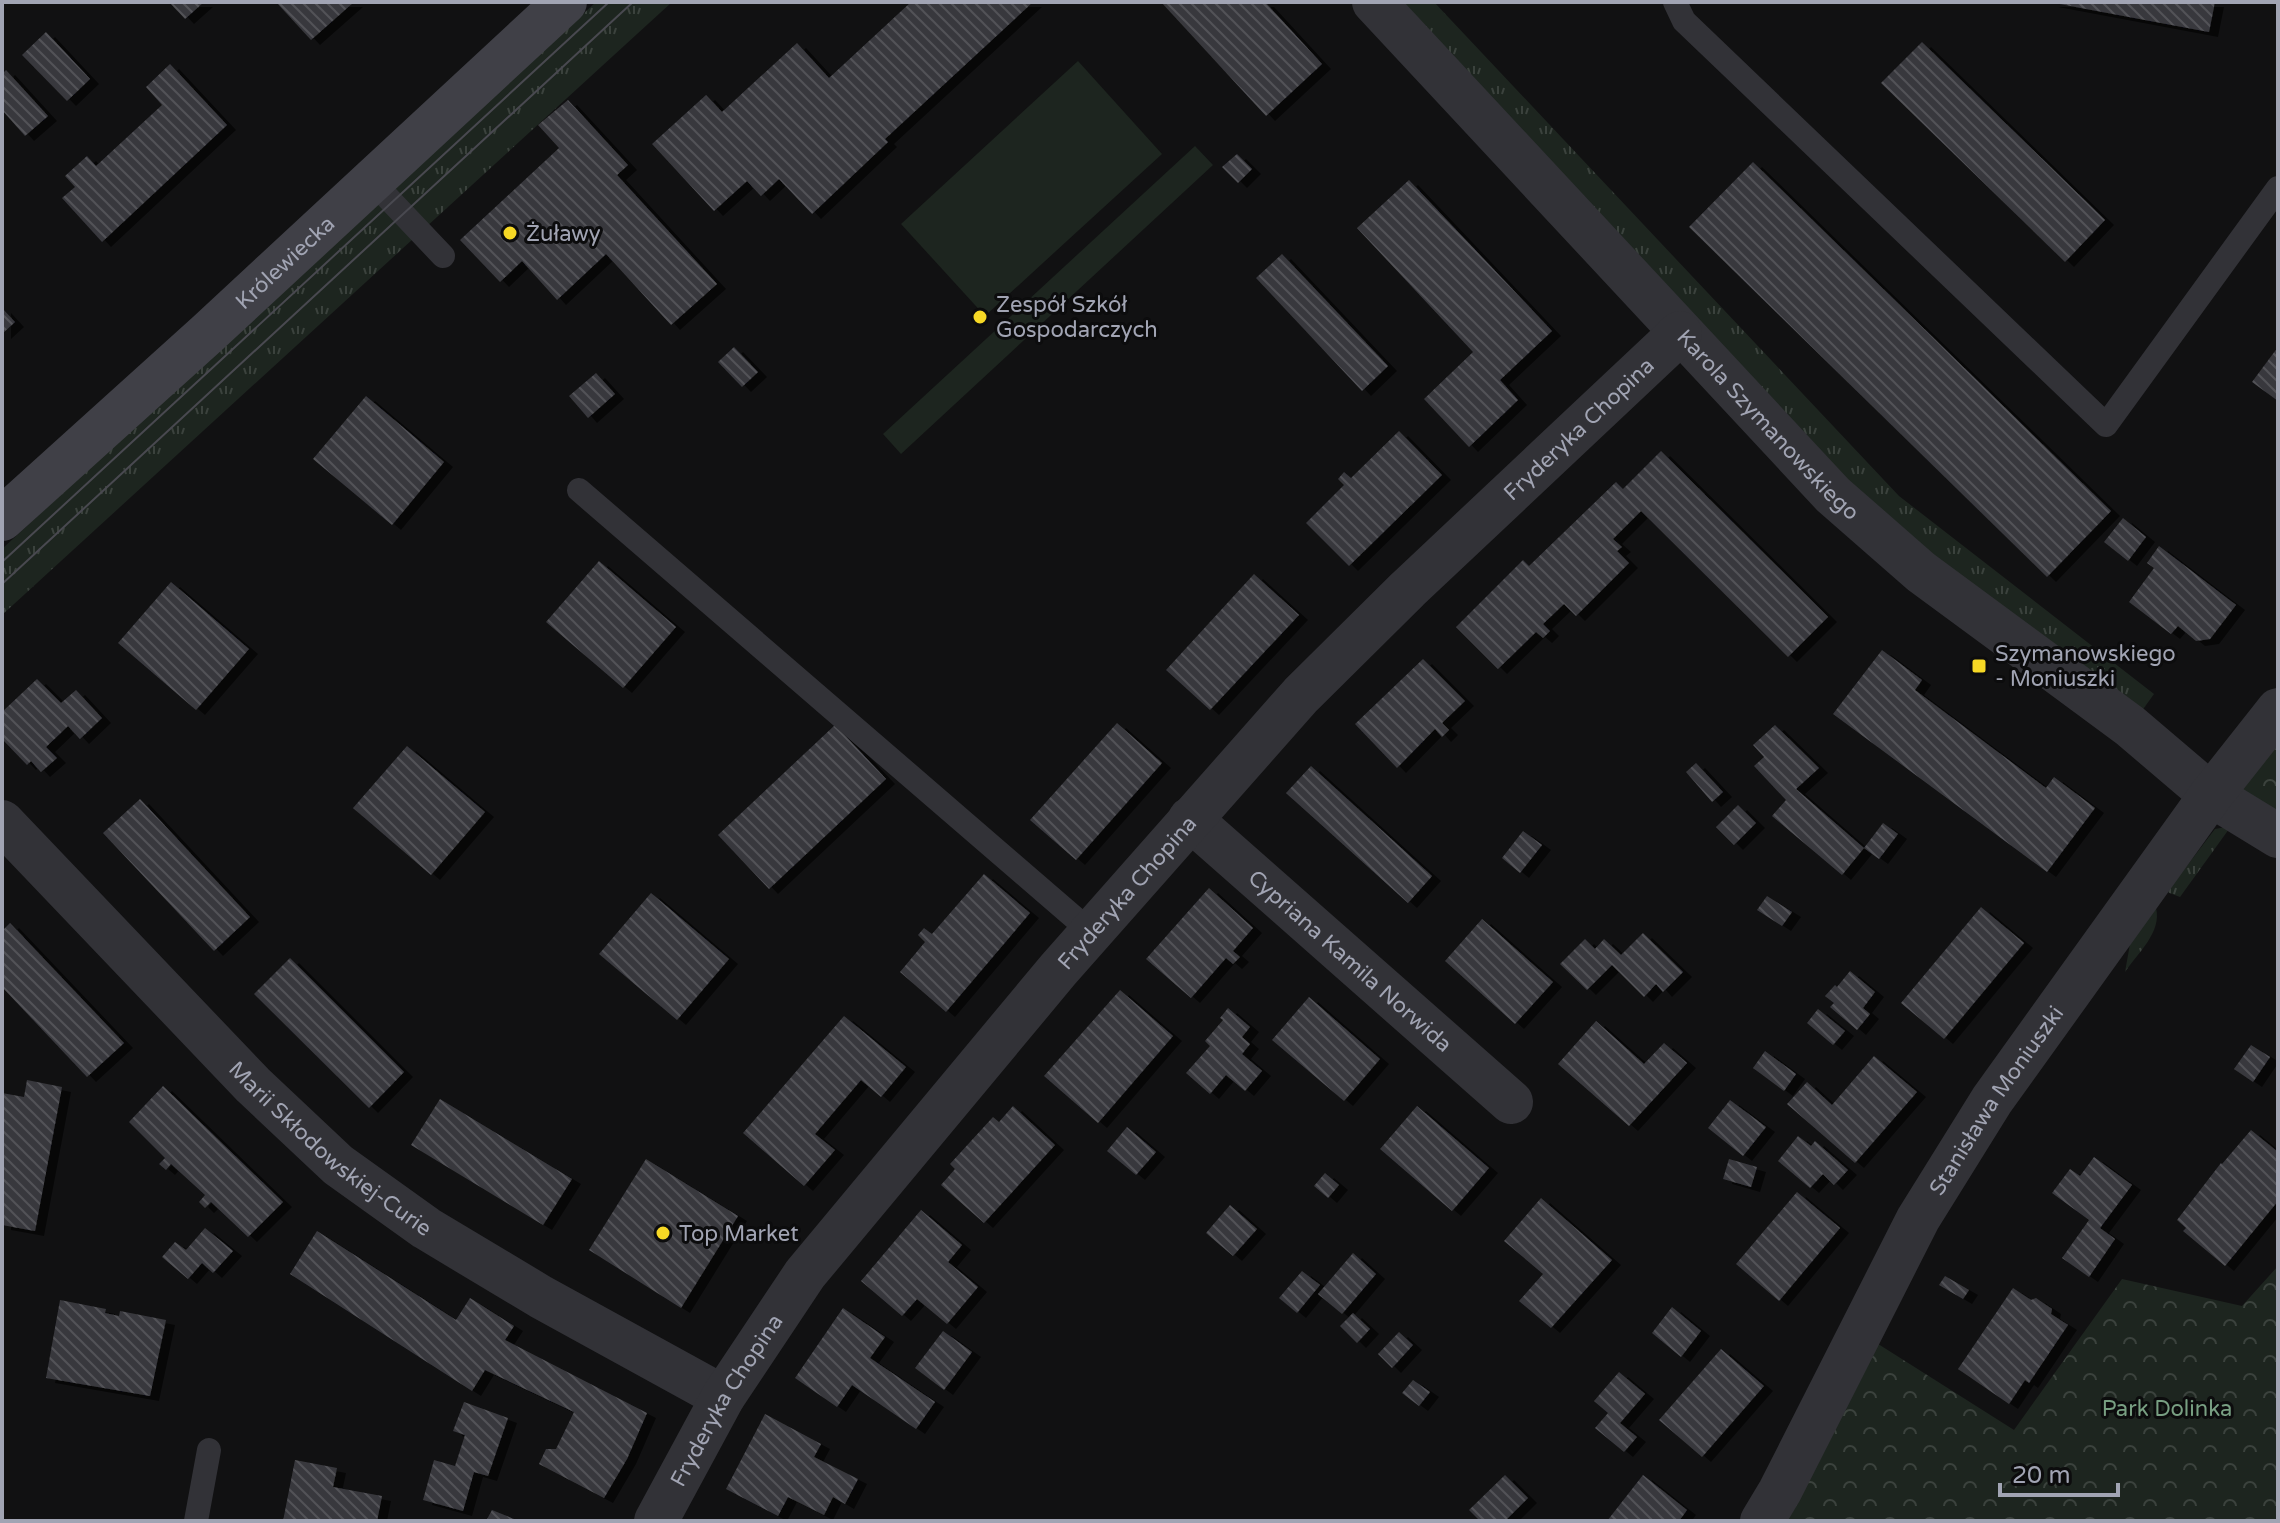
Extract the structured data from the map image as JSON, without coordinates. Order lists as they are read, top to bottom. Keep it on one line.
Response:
{"streets":{"main road":["Królewiecka"],"street":["Karola Szymanowskiego","Fryderyka Chopina","Cypriana Kamila Norwida","Stanisława Moniuszki","Marii Skłodowskiej-Curie"]},"crossings":[["Karola Szymanowskiego","Fryderyka Chopina"],["Karola Szymanowskiego","Stanisława Moniuszki"],["Fryderyka Chopina","Cypriana Kamila Norwida"],["Fryderyka Chopina","Marii Skłodowskiej-Curie"]],"parks":["Park Dolinka"],"places":{"other":["Żuławy","Zespół Szkół Gospodarczych","Top Market"],"transit":["Szymanowskiego - Moniuszki"]},"scale_bar":"20 m"}
